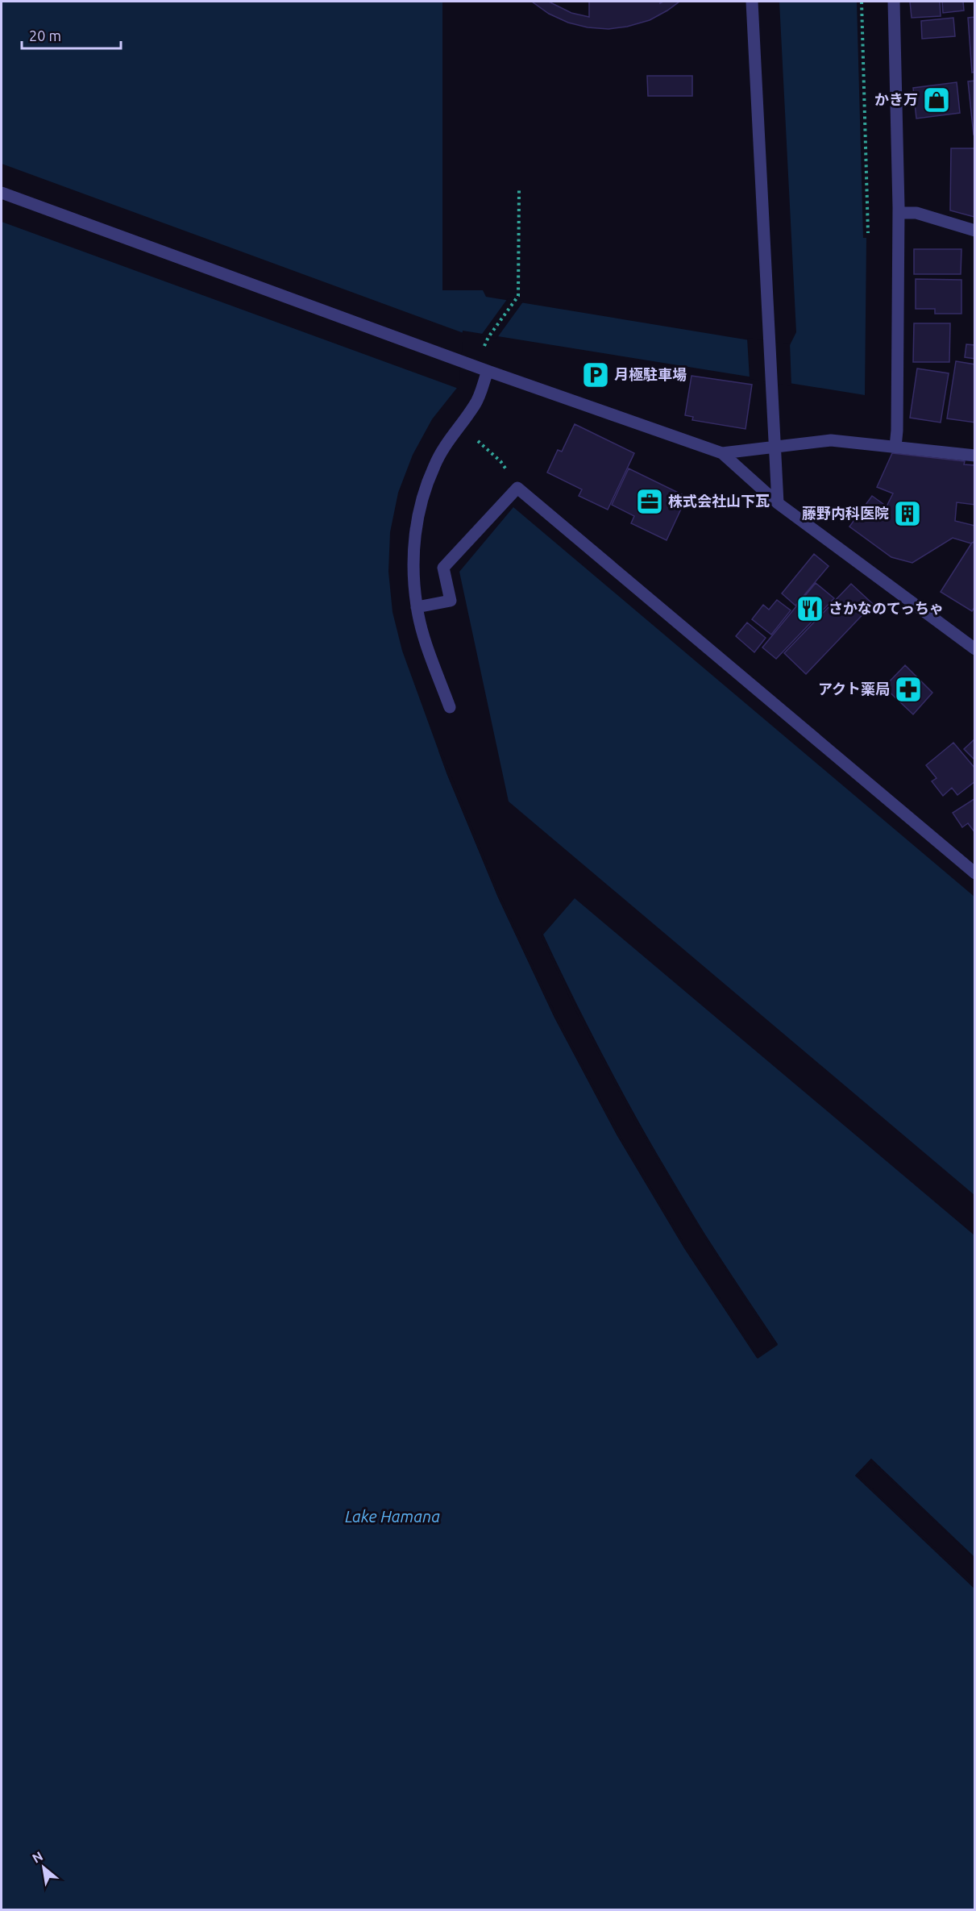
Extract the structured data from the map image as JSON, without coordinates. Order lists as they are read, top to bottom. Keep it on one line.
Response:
{"water":["Lake Hamana"],"places":{"shop":["かき万"],"parking":["月極駐車場"],"office":["株式会社山下瓦"],"building":["藤野内科医院"],"restaurant":["さかなのてっちゃ"],"pharmacy":["アクト薬局"]},"scale_bar":"20 m","north":"top left"}
